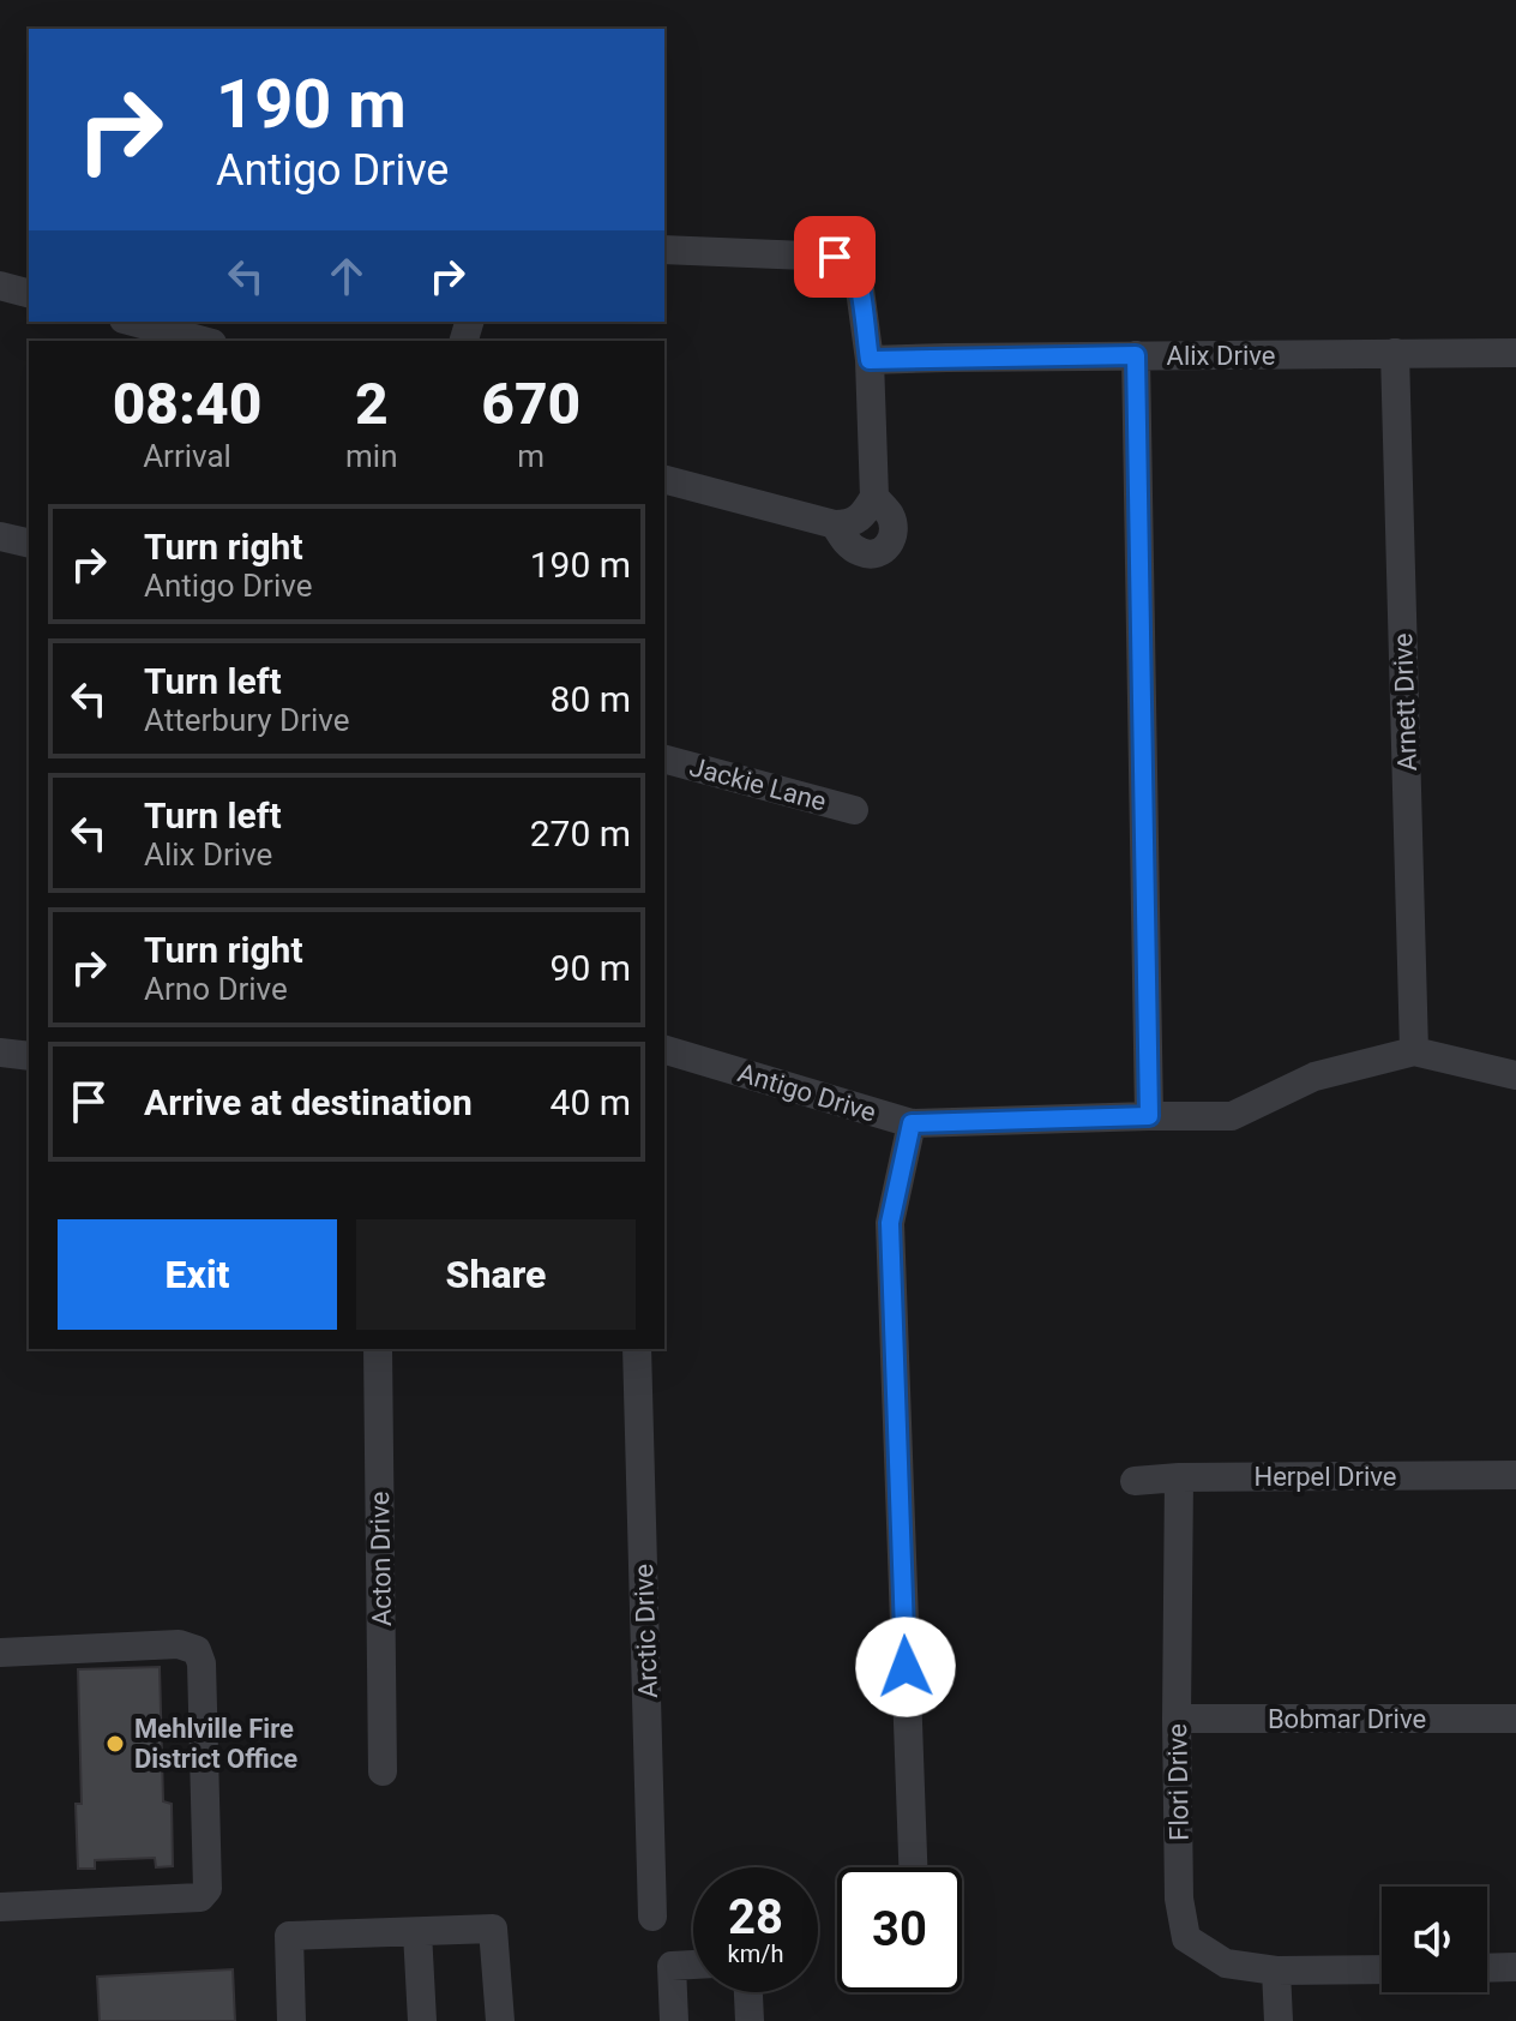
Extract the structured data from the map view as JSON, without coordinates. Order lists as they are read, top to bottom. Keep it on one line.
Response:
{"streets":{"street":["Alix Drive","Arnett Drive","Jackie Lane","Antigo Drive","Herpel Drive","Acton Drive","Arctic Drive","Bobmar Drive","Flori Drive"]},"crossings":[["Alix Drive","Arnett Drive"],["Arnett Drive","Antigo Drive"],["Herpel Drive","Flori Drive"],["Bobmar Drive","Flori Drive"]],"places":["Mehlville Fire District Office"],"page":{"turn":["190 m","Antigo Drive"],"eta":["08:40","Arrival","2","min","670","m"],"list":[{"name":"Turn right","note":"Antigo Drive","value":"190 m"},{"name":"Turn left","note":"Atterbury Drive","value":"80 m"},{"name":"Turn left","note":"Alix Drive","value":"270 m"},{"name":"Turn right","note":"Arno Drive","value":"90 m"},{"name":"Arrive at destination","value":"40 m"}],"buttons":["Exit","Share"],"speed":"28 km/h","limit":"30"}}
